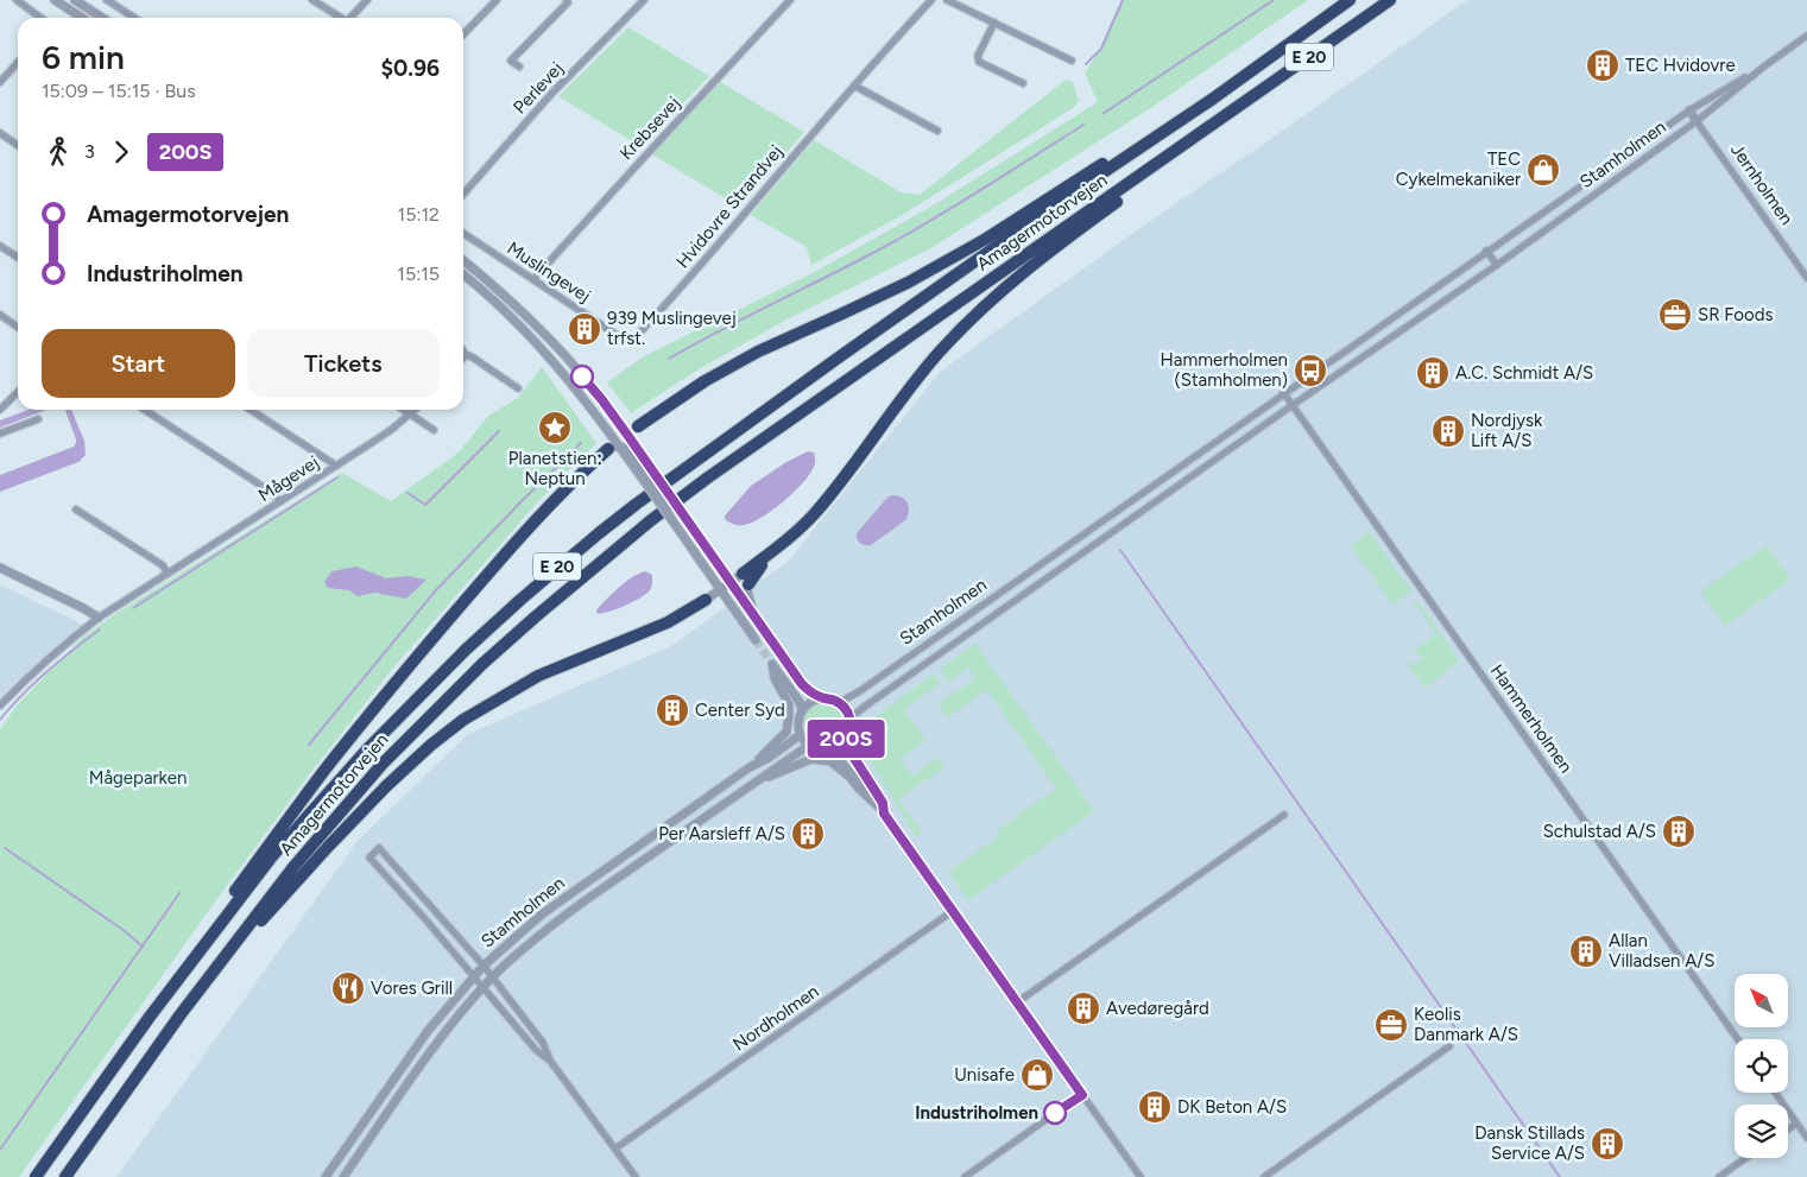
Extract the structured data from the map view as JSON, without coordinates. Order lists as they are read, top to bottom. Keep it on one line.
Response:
{"streets":{"highway":["E 20","Amagermotorvejen"],"street":["Perlevej","Krebsevej","Stamholmen","Jernholmen","Hvidovre Strandvej","Muslingevej","Mågevej","Hammerholmen","Nordholmen"]},"crossings":[["Krebsevej","Muslingevej"],["Stamholmen","Jernholmen"],["Stamholmen","Hammerholmen"],["Hvidovre Strandvej","Muslingevej"]],"parks":["Mågeparken"],"places":{"building":["TEC Hvidovre","939 Muslingevej trfst.","A.C. Schmidt A/S","Nordjysk Lift A/S","Center Syd","Schulstad A/S","Per Aarsleff A/S","Allan Villadsen A/S","Avedøregård","DK Beton A/S","Dansk Stillads Service A/S"],"shop":["TEC Cykelmekaniker","Unisafe"],"office":["SR Foods","Keolis Danmark A/S"],"bus stop":["Hammerholmen (Stamholmen)"],"place":["Planetstien: Neptun"],"restaurant":["Vores Grill"],"other":["Industriholmen"]},"lines":["bus line 200S"],"north":"top left","page":{"on_map":"200S","heading":["6 min","15:09 – 15:15 · Bus","$0.96"],"legs":["3","200S"],"list":[{"name":"Amagermotorvejen","value":"15:12"},{"name":"Industriholmen","value":"15:15"}],"buttons":["Start","Tickets"]}}
